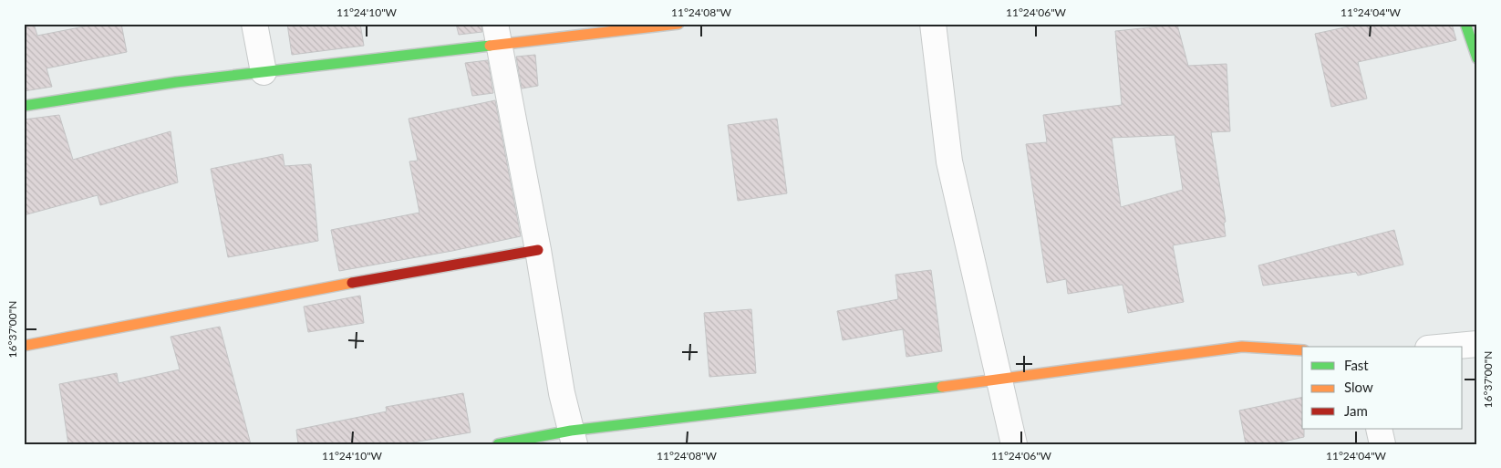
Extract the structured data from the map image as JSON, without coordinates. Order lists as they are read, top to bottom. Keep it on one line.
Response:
{"legend":["Fast","Slow","Jam"],"coordinates":["11°24'10\"W","11°24'08\"W","11°24'06\"W","11°24'04\"W","16°37'00\"N"]}
